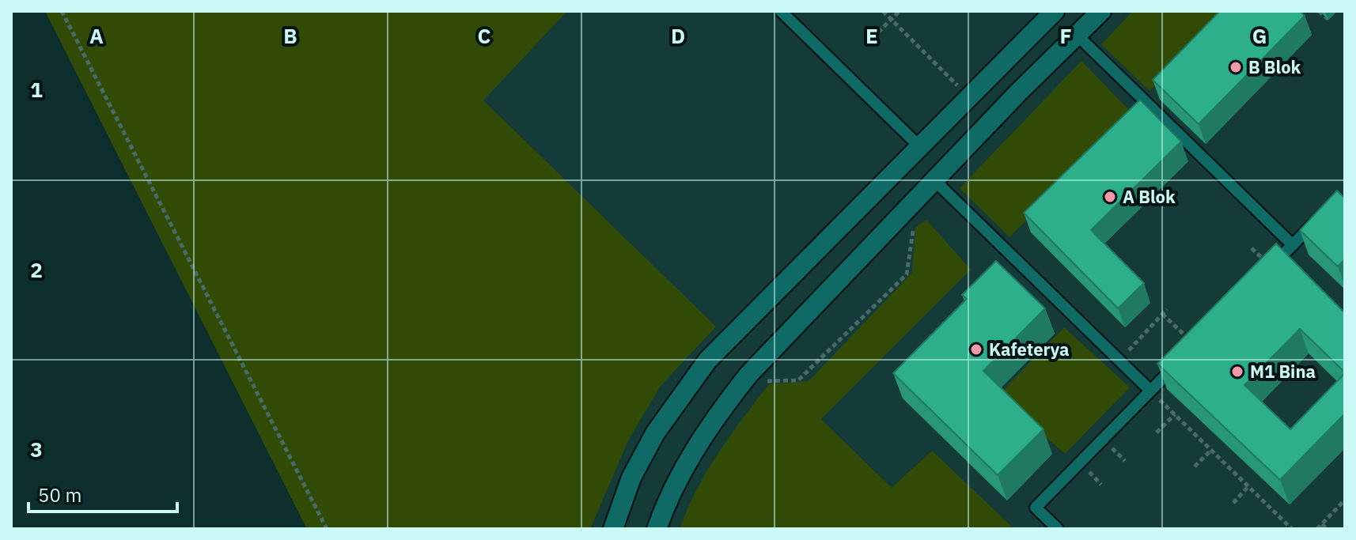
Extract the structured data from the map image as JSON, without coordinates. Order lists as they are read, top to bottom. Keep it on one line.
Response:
{"places":["B Blok","A Blok","Kafeterya","M1 Bina"],"scale_bar":"50 m","grid":{"columns":["A","B","C","D","E","F","G"],"rows":["1","2","3"]}}
